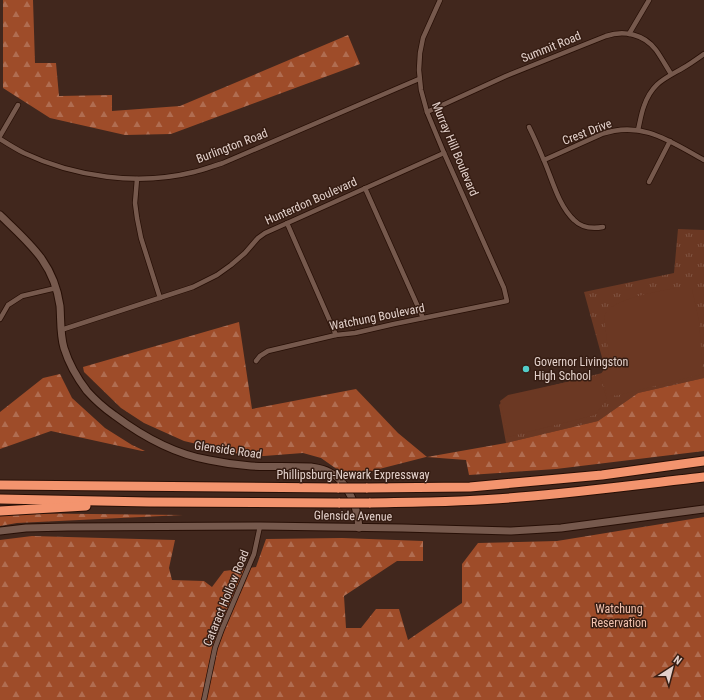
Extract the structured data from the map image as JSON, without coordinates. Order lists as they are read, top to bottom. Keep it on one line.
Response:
{"streets":{"highway":["Phillipsburg-Newark Expressway"],"main road":["Glenside Road","Glenside Avenue"],"street":["Summit Road","Crest Drive","Burlington Road","Murray Hill Boulevard","Hunterdon Boulevard","Watchung Boulevard","Cataract Hollow Road"]},"crossings":[["Summit Road","Murray Hill Boulevard"],["Burlington Road","Murray Hill Boulevard"],["Murray Hill Boulevard","Hunterdon Boulevard"],["Murray Hill Boulevard","Watchung Boulevard"],["Hunterdon Boulevard","Glenside Road"],["Glenside Road","Glenside Avenue"],["Glenside Avenue","Cataract Hollow Road"]],"parks":["Watchung Reservation"],"places":["Governor Livingston High School"],"north":"top right"}
